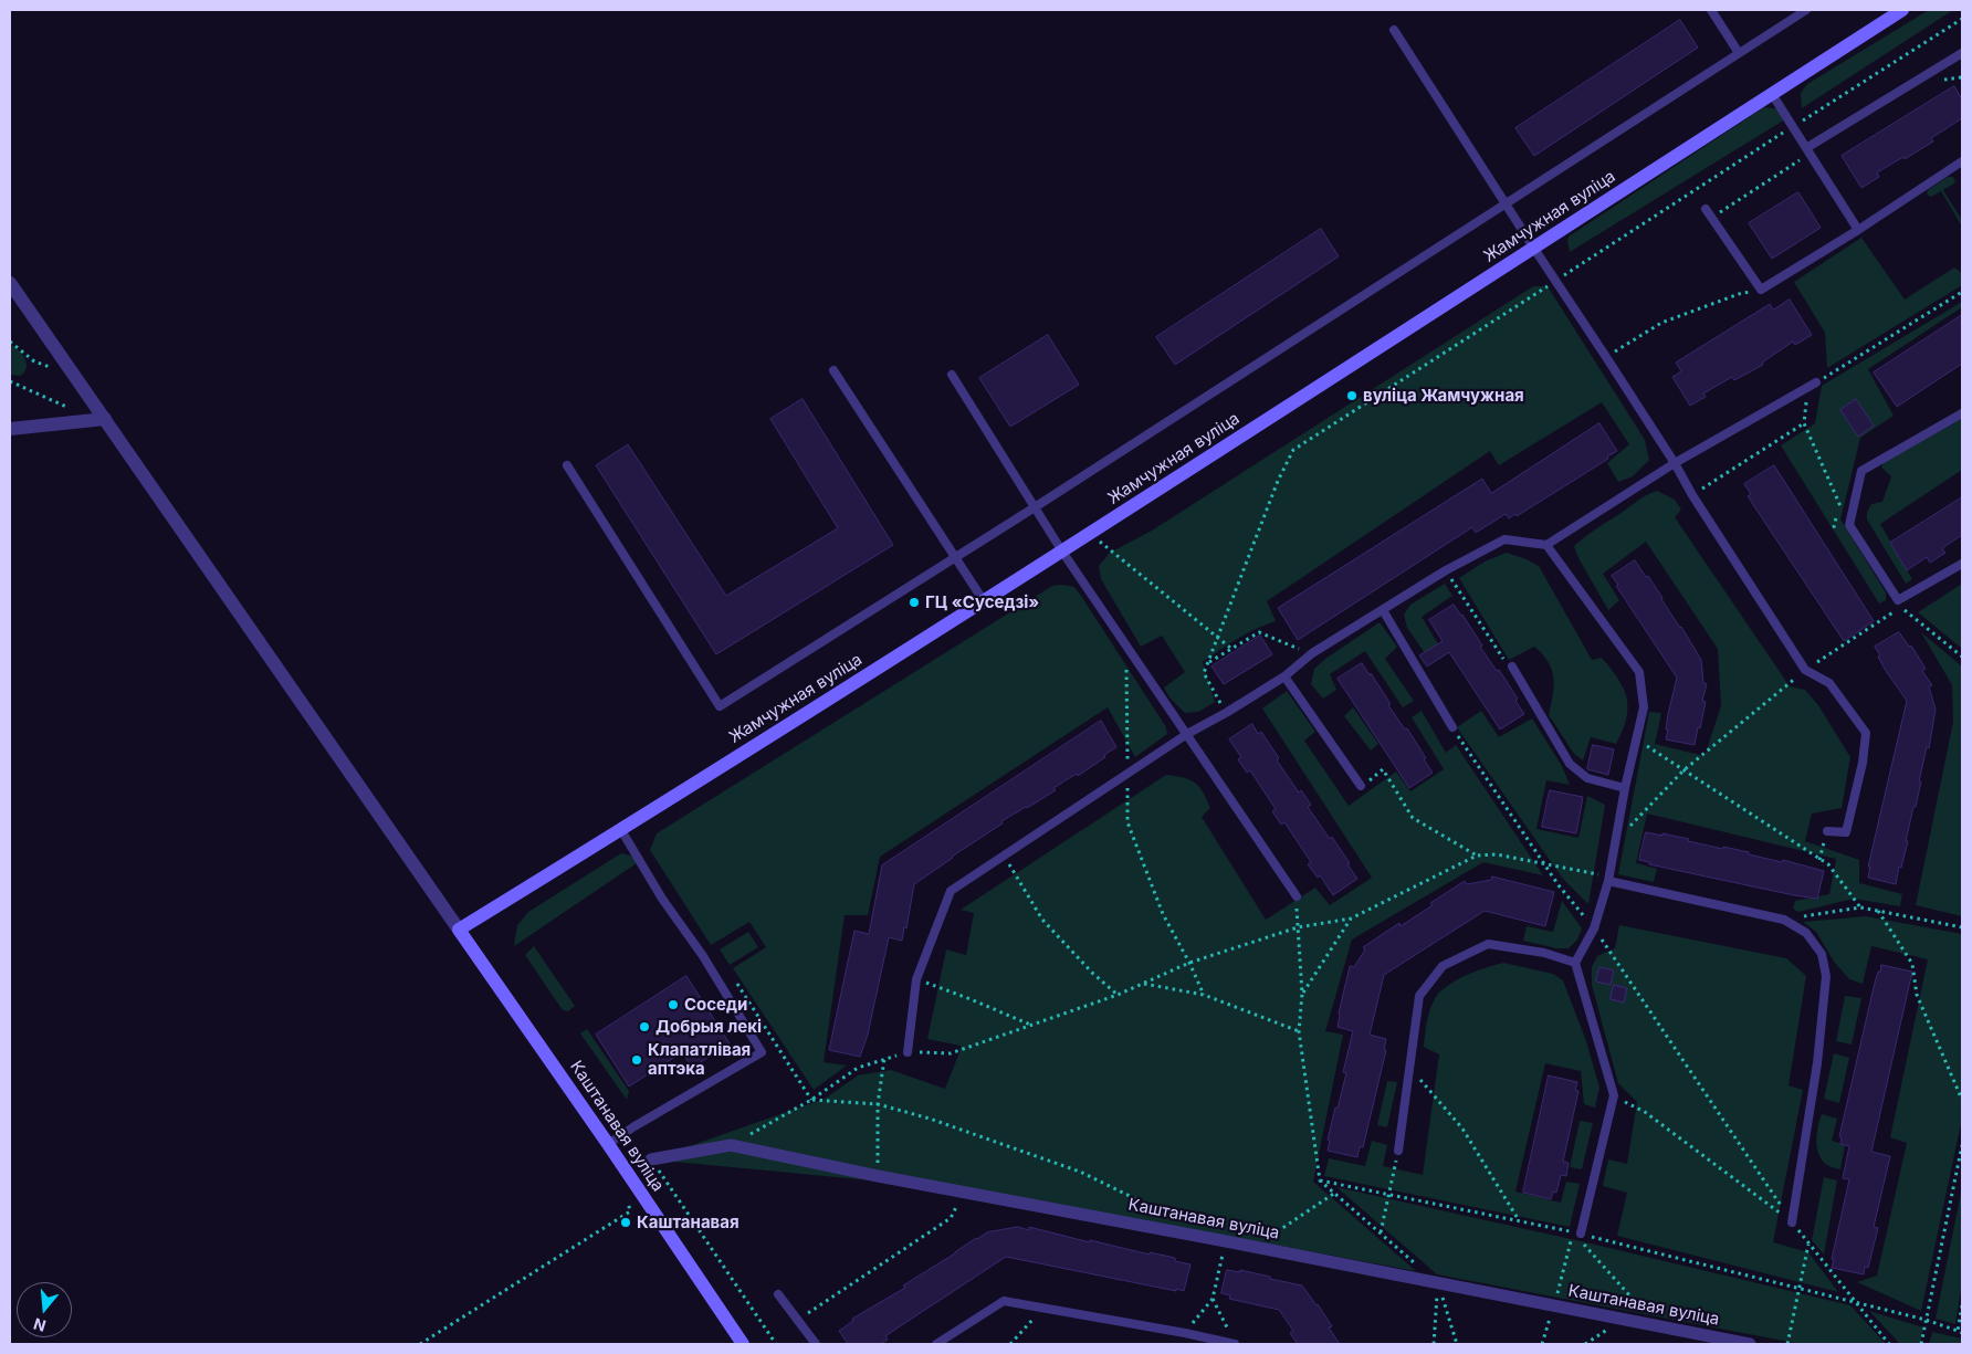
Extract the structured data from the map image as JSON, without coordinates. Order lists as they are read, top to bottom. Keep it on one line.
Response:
{"streets":{"main road":["Жамчужная вуліца","Каштанавая вуліца"]},"crossings":[["Жамчужная вуліца","Каштанавая вуліца"]],"places":["вуліца Жамчужная","ГЦ «Суседзі»","Соседи","Добрыя лекі","Клапатлівая аптэка","Каштанавая"],"north":"bottom"}
